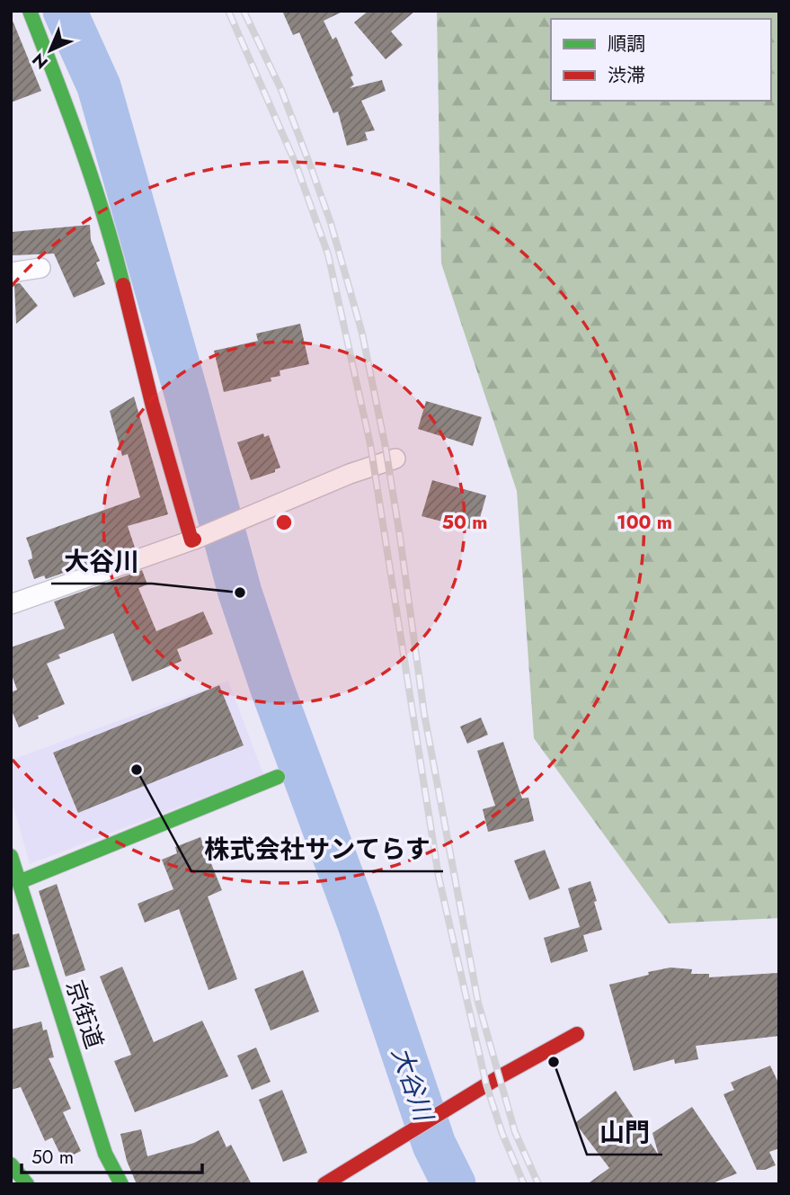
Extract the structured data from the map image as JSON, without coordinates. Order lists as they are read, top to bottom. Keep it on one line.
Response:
{"streets":{"street":["京街道"]},"water":["大谷川"],"places":["大谷川","株式会社サンてらす","山門"],"legend":["順調","渋滞"],"scale_bar":"50 m","north":"bottom left","rings":["50 m","100 m"]}
